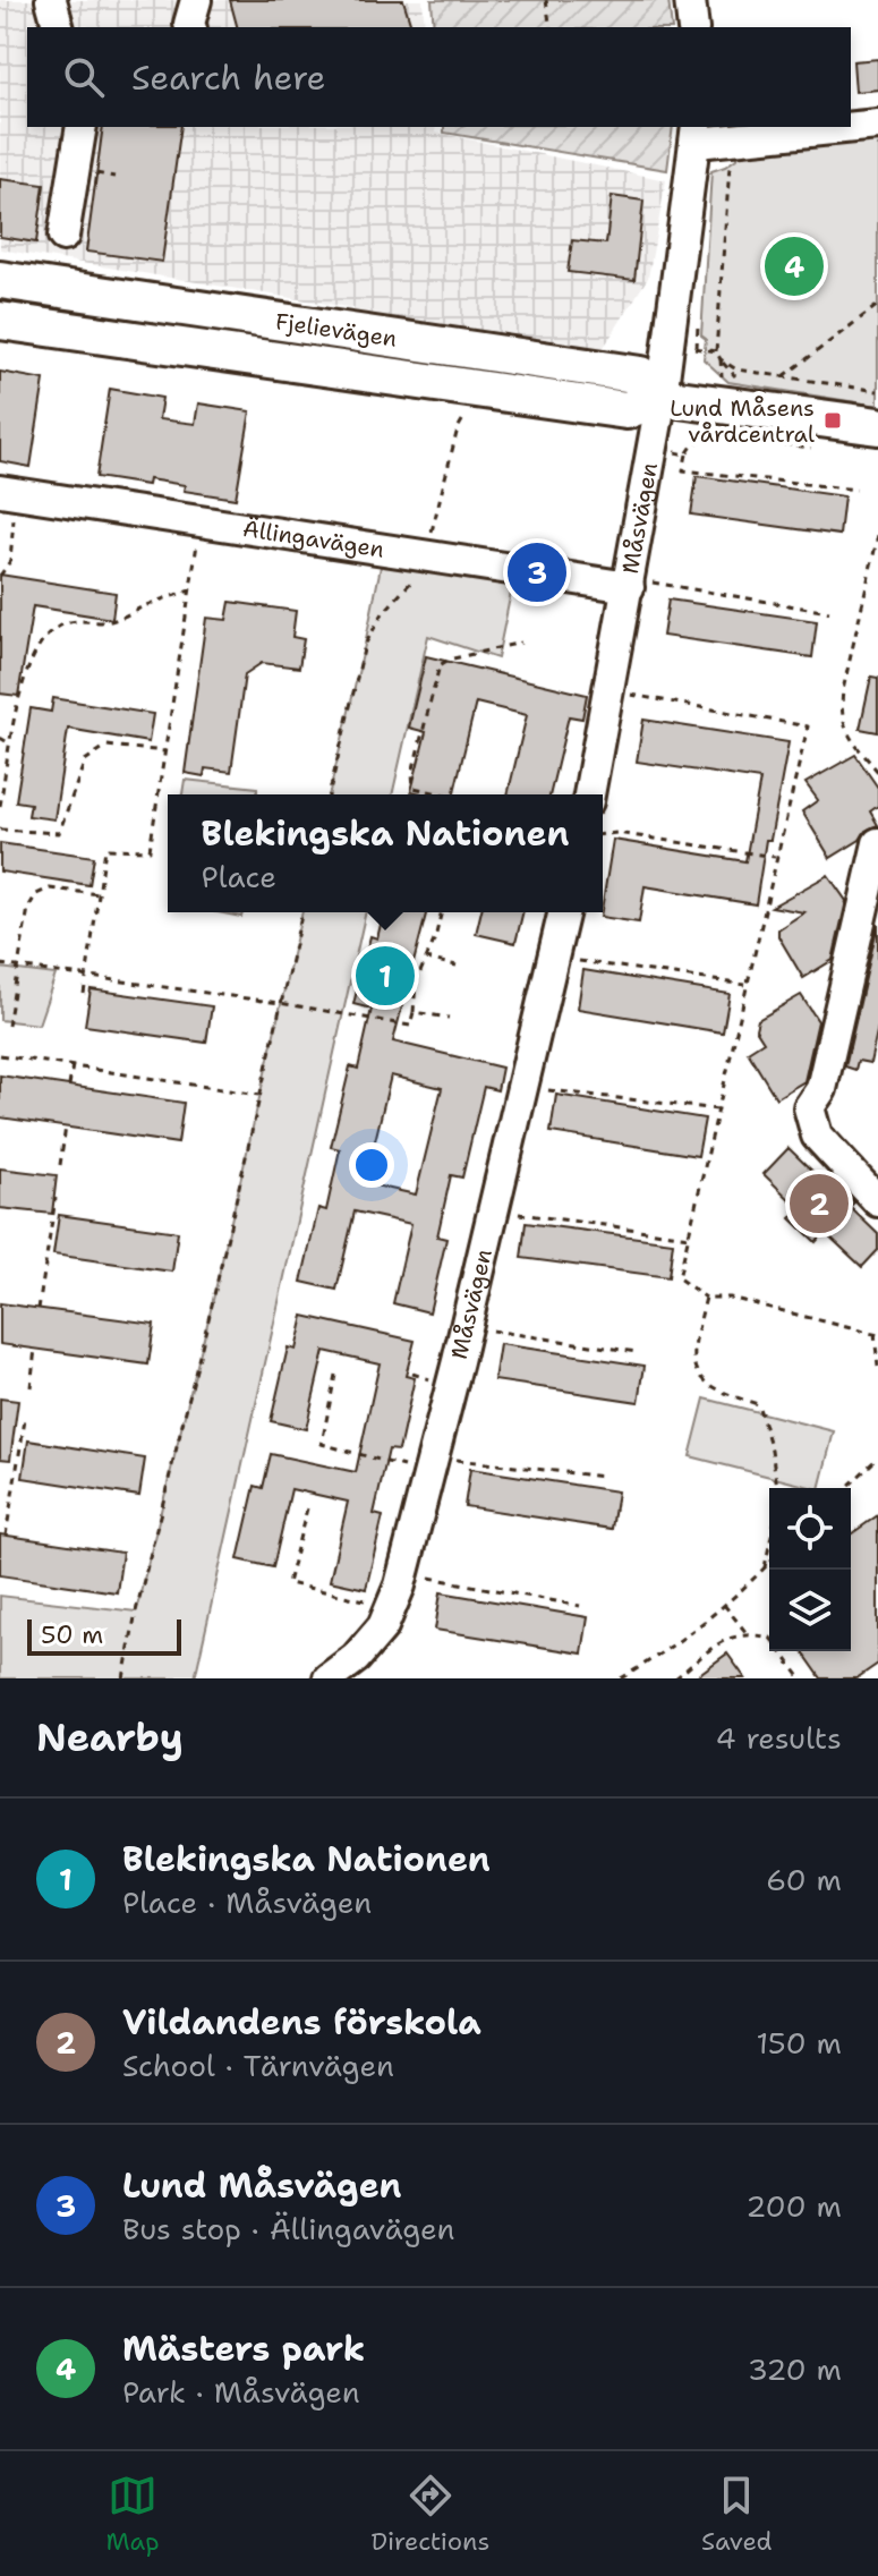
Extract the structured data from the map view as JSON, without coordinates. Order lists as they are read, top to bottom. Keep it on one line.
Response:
{"streets":{"main road":["Fjelievägen"],"street":["Måsvägen","Ällingavägen"]},"crossings":[["Fjelievägen","Måsvägen"],["Måsvägen","Ällingavägen"]],"places":{"transit":["Lund Måsens vårdcentral"]},"scale_bar":"50 m","page":{"search":"Search here","pins":["4","3","1","2"],"popup":["Blekingska Nationen","Place"],"scale":"50 m","heading":["Nearby","4 results"],"list":[{"mark":"1","name":"Blekingska Nationen","note":"Place · Måsvägen","value":"60 m"},{"mark":"2","name":"Vildandens förskola","note":"School · Tärnvägen","value":"150 m"},{"mark":"3","name":"Lund Måsvägen","note":"Bus stop · Ällingavägen","value":"200 m"},{"mark":"4","name":"Mästers park","note":"Park · Måsvägen","value":"320 m"}],"nav":["Map","Directions","Saved"]}}
